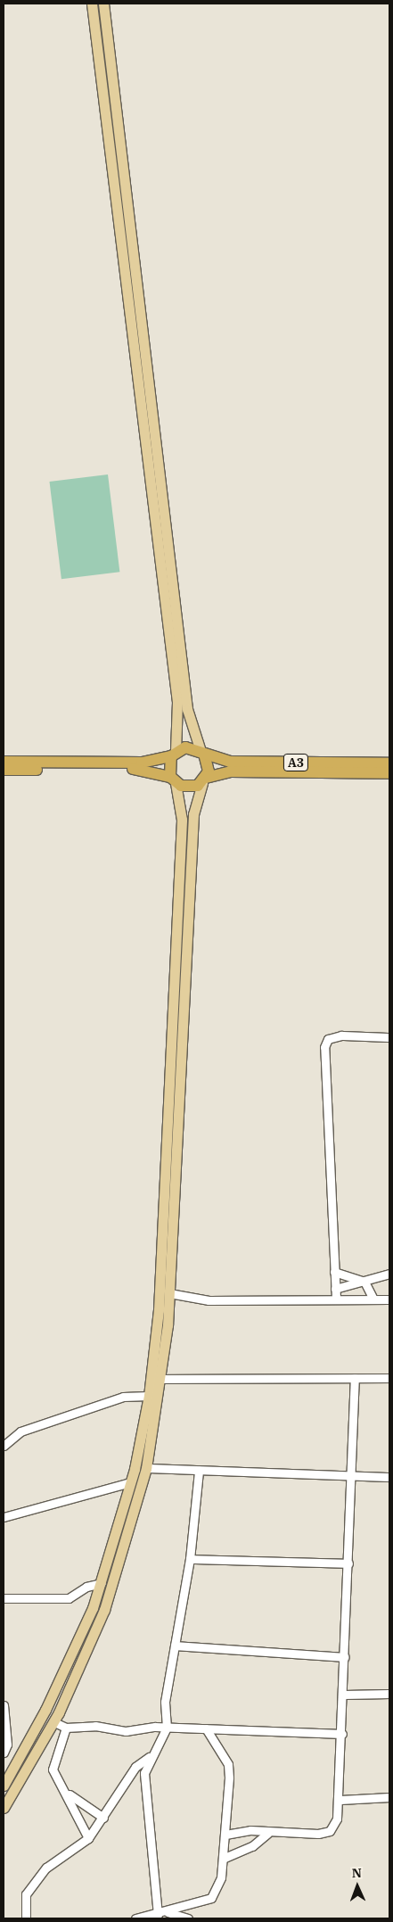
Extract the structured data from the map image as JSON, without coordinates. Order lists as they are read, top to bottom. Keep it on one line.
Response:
{"streets":{"highway":["A3"]},"north":"top"}
